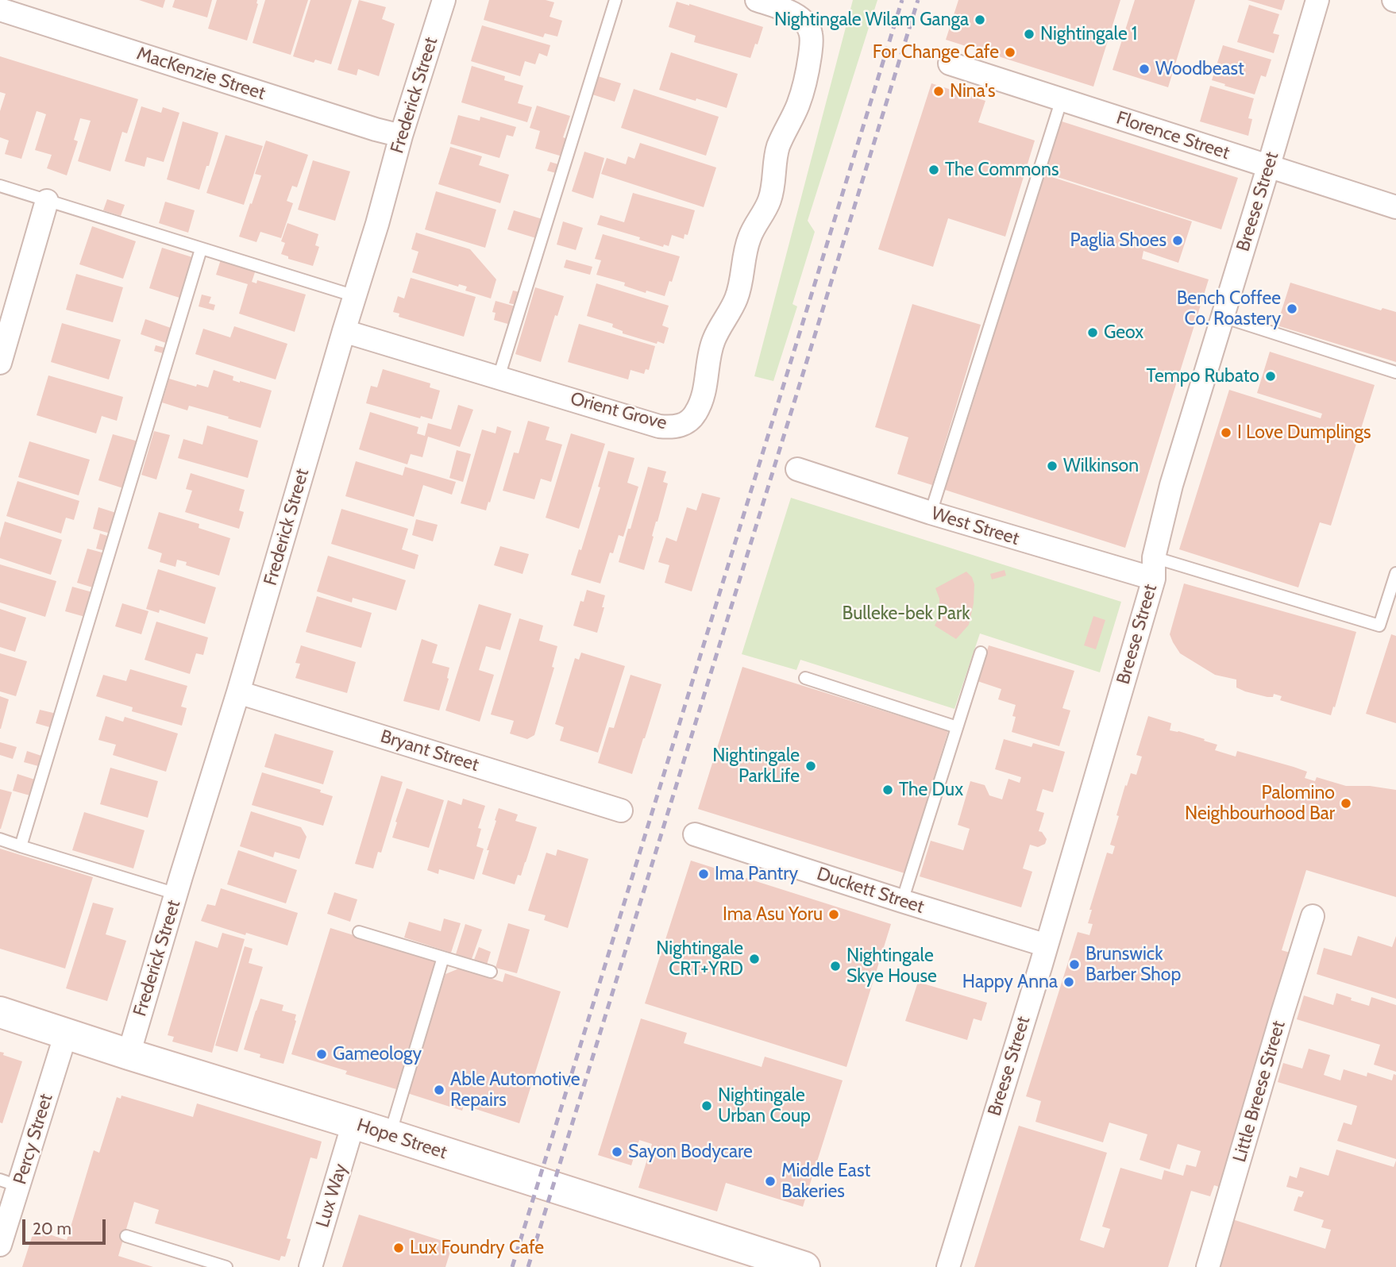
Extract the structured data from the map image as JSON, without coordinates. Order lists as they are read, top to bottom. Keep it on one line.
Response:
{"streets":{"street":["MacKenzie Street","Frederick Street","Florence Street","Breese Street","Orient Grove","West Street","Bryant Street","Duckett Street","Little Breese Street","Percy Street","Hope Street","Lux Way"]},"crossings":[["MacKenzie Street","Frederick Street"],["Frederick Street","Orient Grove"],["Frederick Street","Bryant Street"],["Frederick Street","Hope Street"],["Florence Street","Breese Street"],["Breese Street","West Street"],["Breese Street","Duckett Street"],["Percy Street","Hope Street"],["Hope Street","Lux Way"]],"parks":["Bulleke-bek Park"],"places":["Nightingale Wilam Ganga","Nightingale 1","For Change Cafe","Woodbeast","Nina's","The Commons","Paglia Shoes","Bench Coffee Co. Roastery","Geox","Tempo Rubato","I Love Dumplings","Wilkinson","Nightingale ParkLife","The Dux","Palomino Neighbourhood Bar","Ima Pantry","Ima Asu Yoru","Nightingale CRT+YRD","Brunswick Barber Shop","Nightingale Skye House","Happy Anna","Gameology","Able Automotive Repairs","Nightingale Urban Coup","Sayon Bodycare","Middle East Bakeries","Lux Foundry Cafe"],"scale_bar":"20 m"}
